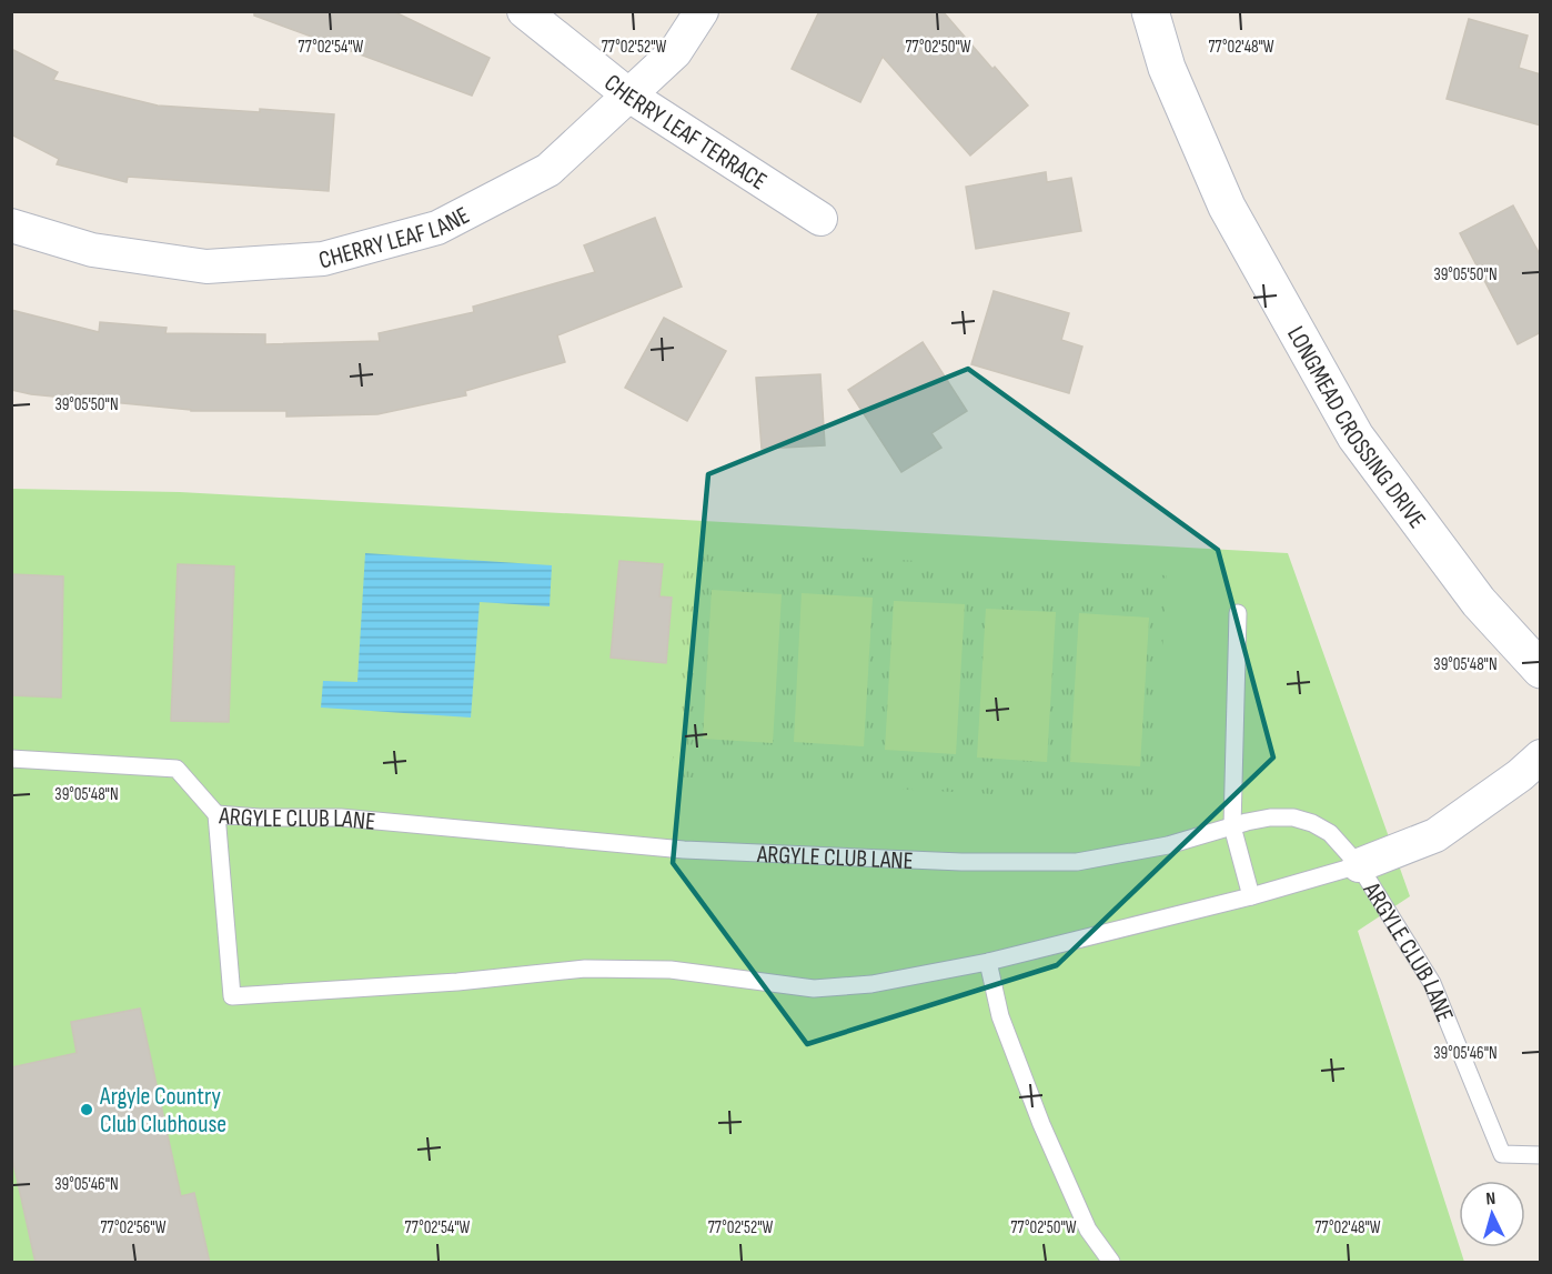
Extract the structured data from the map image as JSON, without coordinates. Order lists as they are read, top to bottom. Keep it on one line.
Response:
{"streets":{"street":["CHERRY LEAF TERRACE","CHERRY LEAF LANE","LONGMEAD CROSSING DRIVE","ARGYLE CLUB LANE"]},"crossings":[["CHERRY LEAF TERRACE","CHERRY LEAF LANE"]],"places":["Argyle Country Club Clubhouse"],"north":"top","coordinates":["77°02'54\"W","77°02'52\"W","77°02'50\"W","77°02'48\"W","39°05'50\"N","39°05'48\"N","39°05'46\"N","77°02'56\"W"]}
